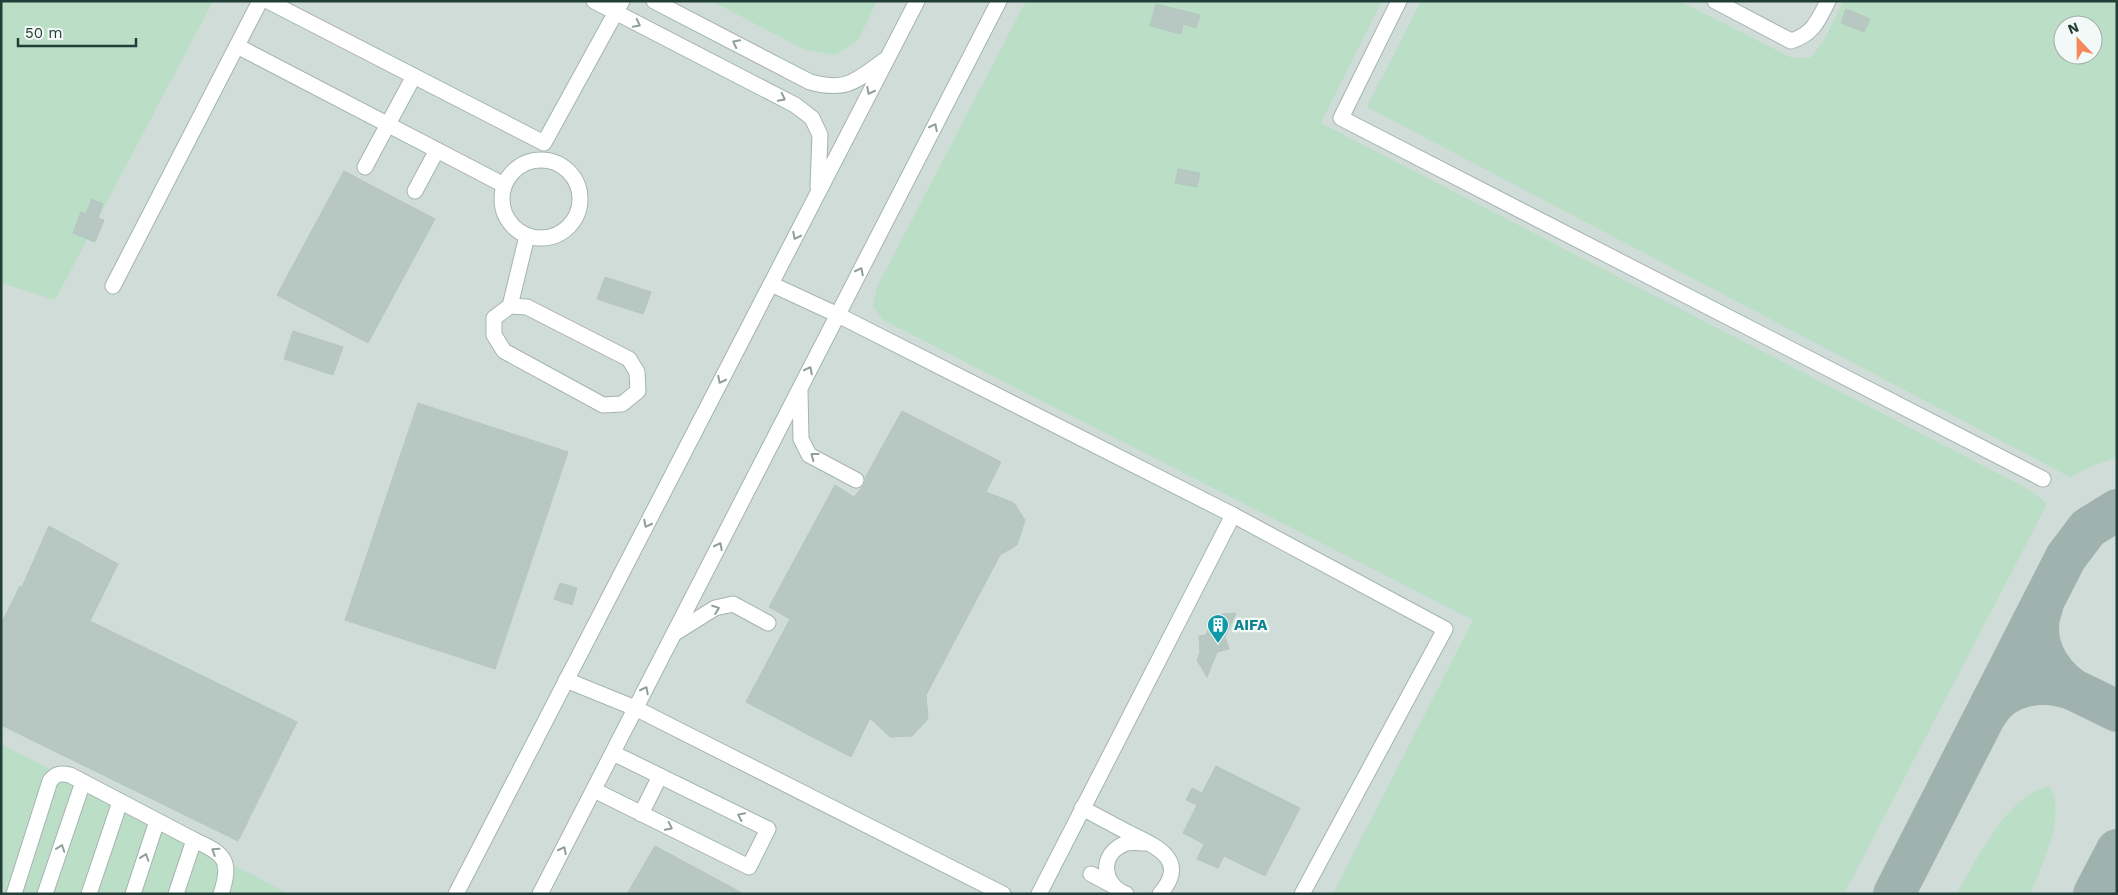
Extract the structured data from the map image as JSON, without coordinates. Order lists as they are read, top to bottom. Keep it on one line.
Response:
{"places":{"building":["AIFA"]},"scale_bar":"50 m","north":"top"}
